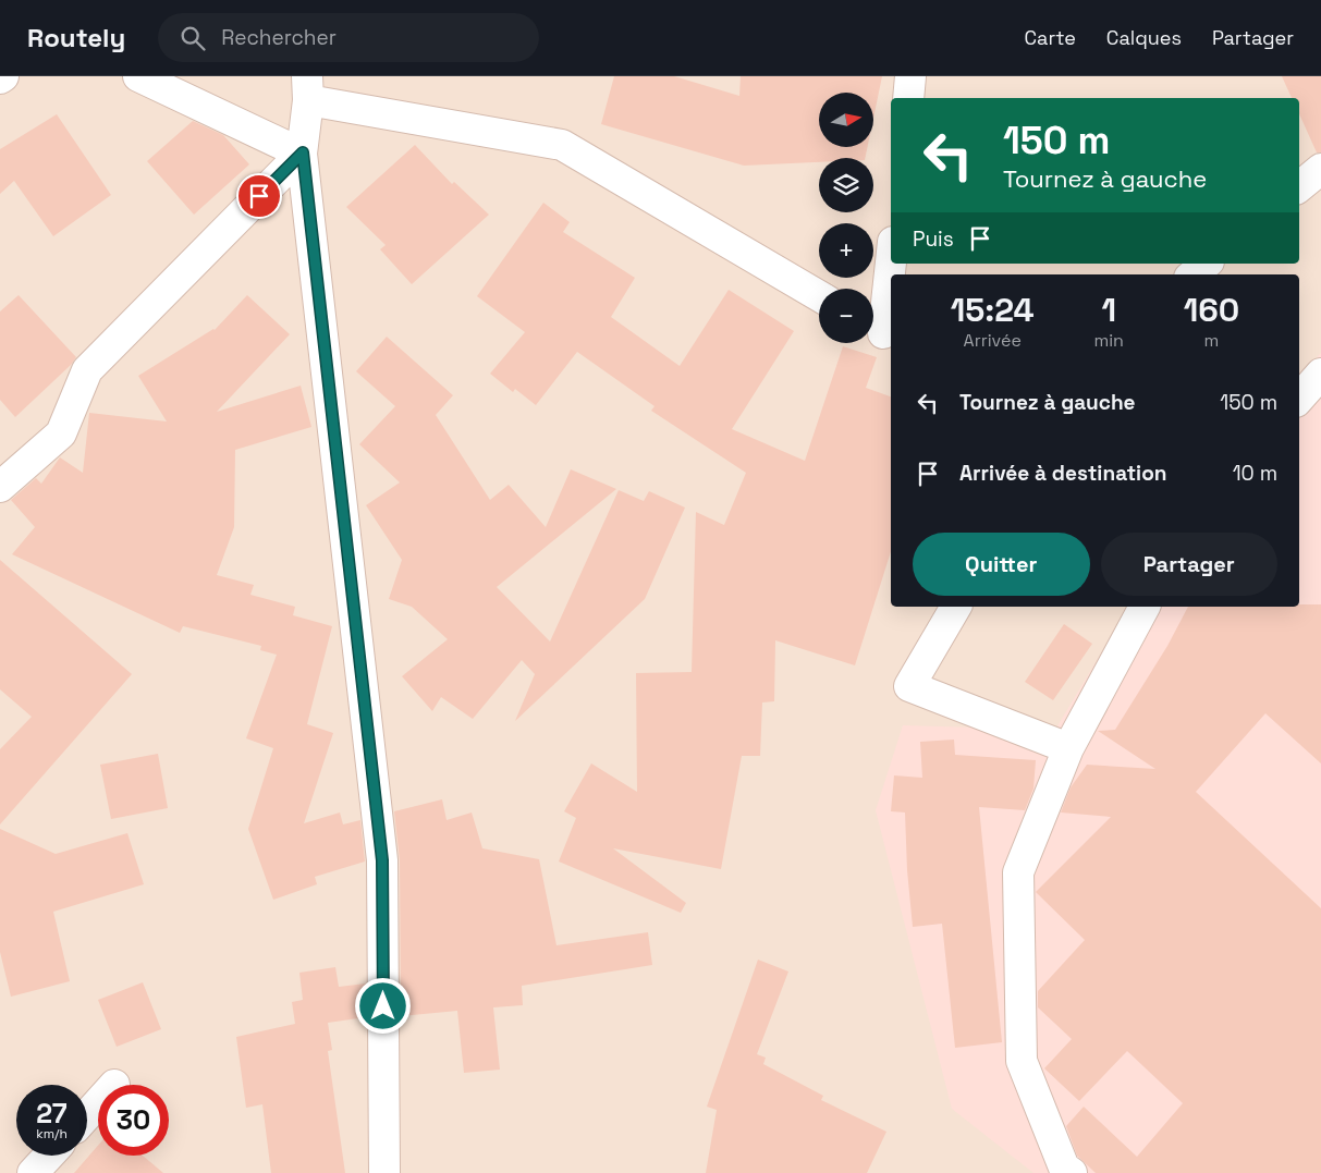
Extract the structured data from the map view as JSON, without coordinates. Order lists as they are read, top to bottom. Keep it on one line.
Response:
{"north":"right","page":{"header":"Routely","search":"Rechercher","nav":["Carte","Calques","Partager"],"map_buttons":["+","−"],"turn":["150 m","Tournez à gauche"],"then":"Puis","eta":["15:24","Arrivée","1","min","160","m"],"list":[{"name":"Tournez à gauche","value":"150 m"},{"name":"Arrivée à destination","value":"10 m"}],"buttons":["Quitter","Partager"],"speed":"27 km/h","limit":"30"}}
